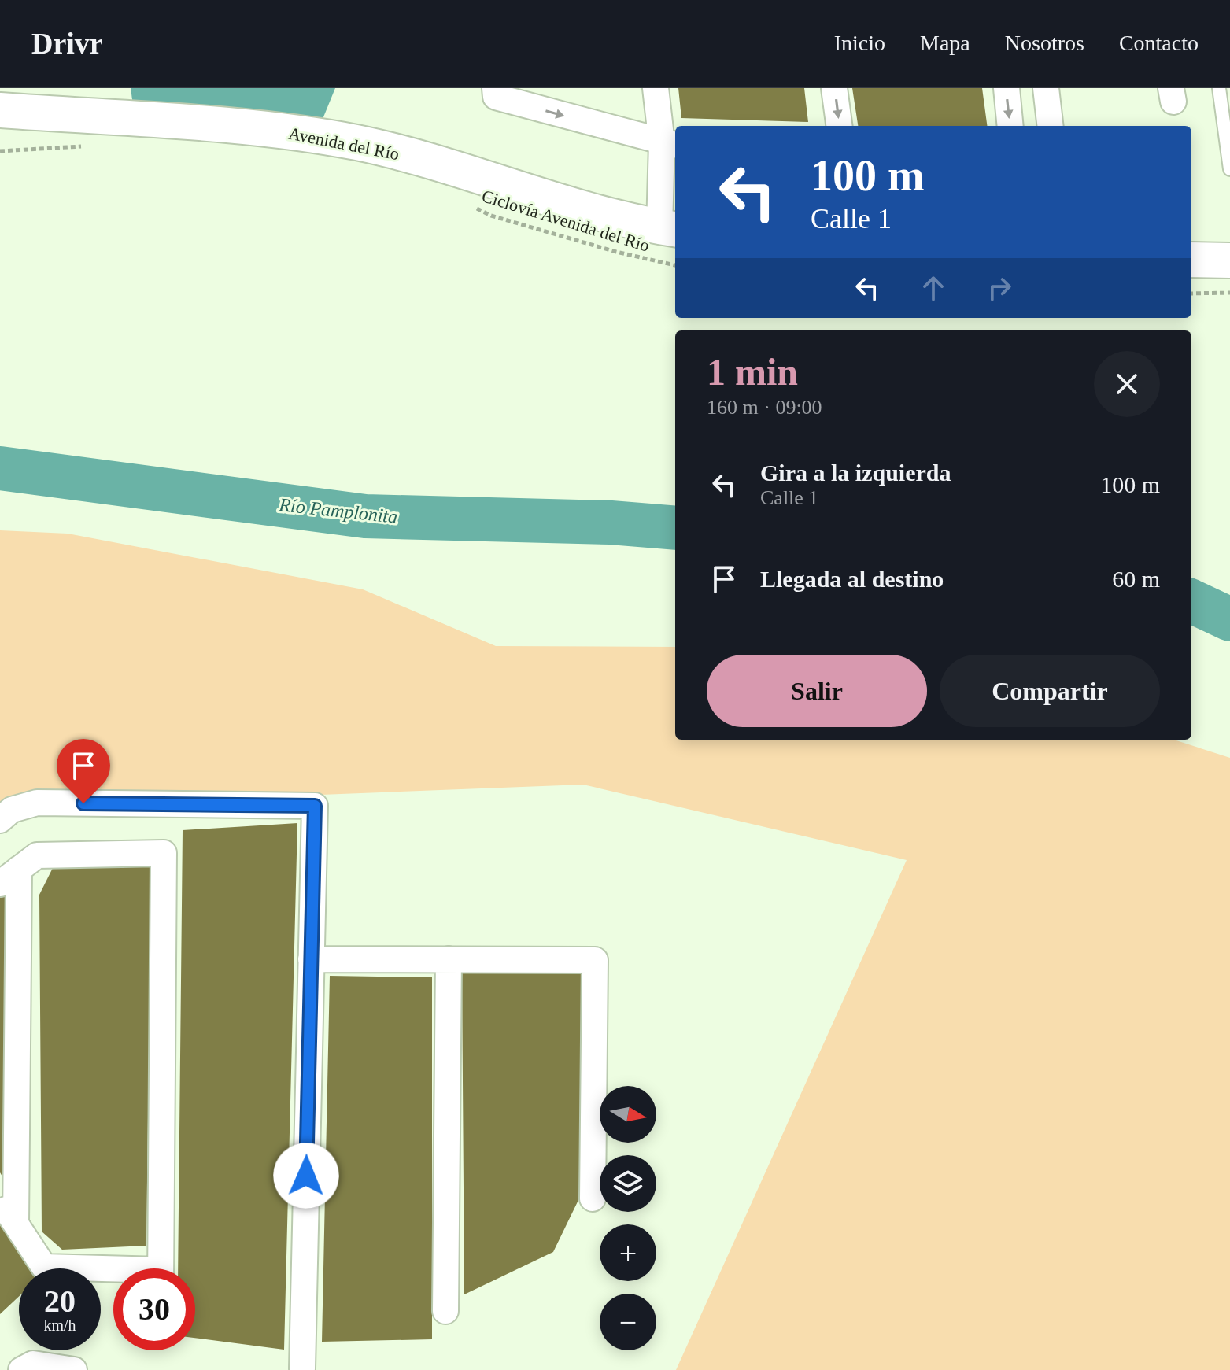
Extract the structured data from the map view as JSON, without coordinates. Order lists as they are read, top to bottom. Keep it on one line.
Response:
{"streets":{"main road":["Avenida del Río"],"path":["Ciclovía Avenida del Río"]},"water":["Río Pamplonita"],"north":"right","page":{"header":"Drivr","nav":["Inicio","Mapa","Nosotros","Contacto"],"turn":["100 m","Calle 1"],"heading":["1 min","160 m · 09:00"],"list":[{"name":"Gira a la izquierda","note":"Calle 1","value":"100 m"},{"name":"Llegada al destino","value":"60 m"}],"buttons":["Salir","Compartir"],"map_buttons":["+","−"],"speed":"20 km/h","limit":"30"}}
